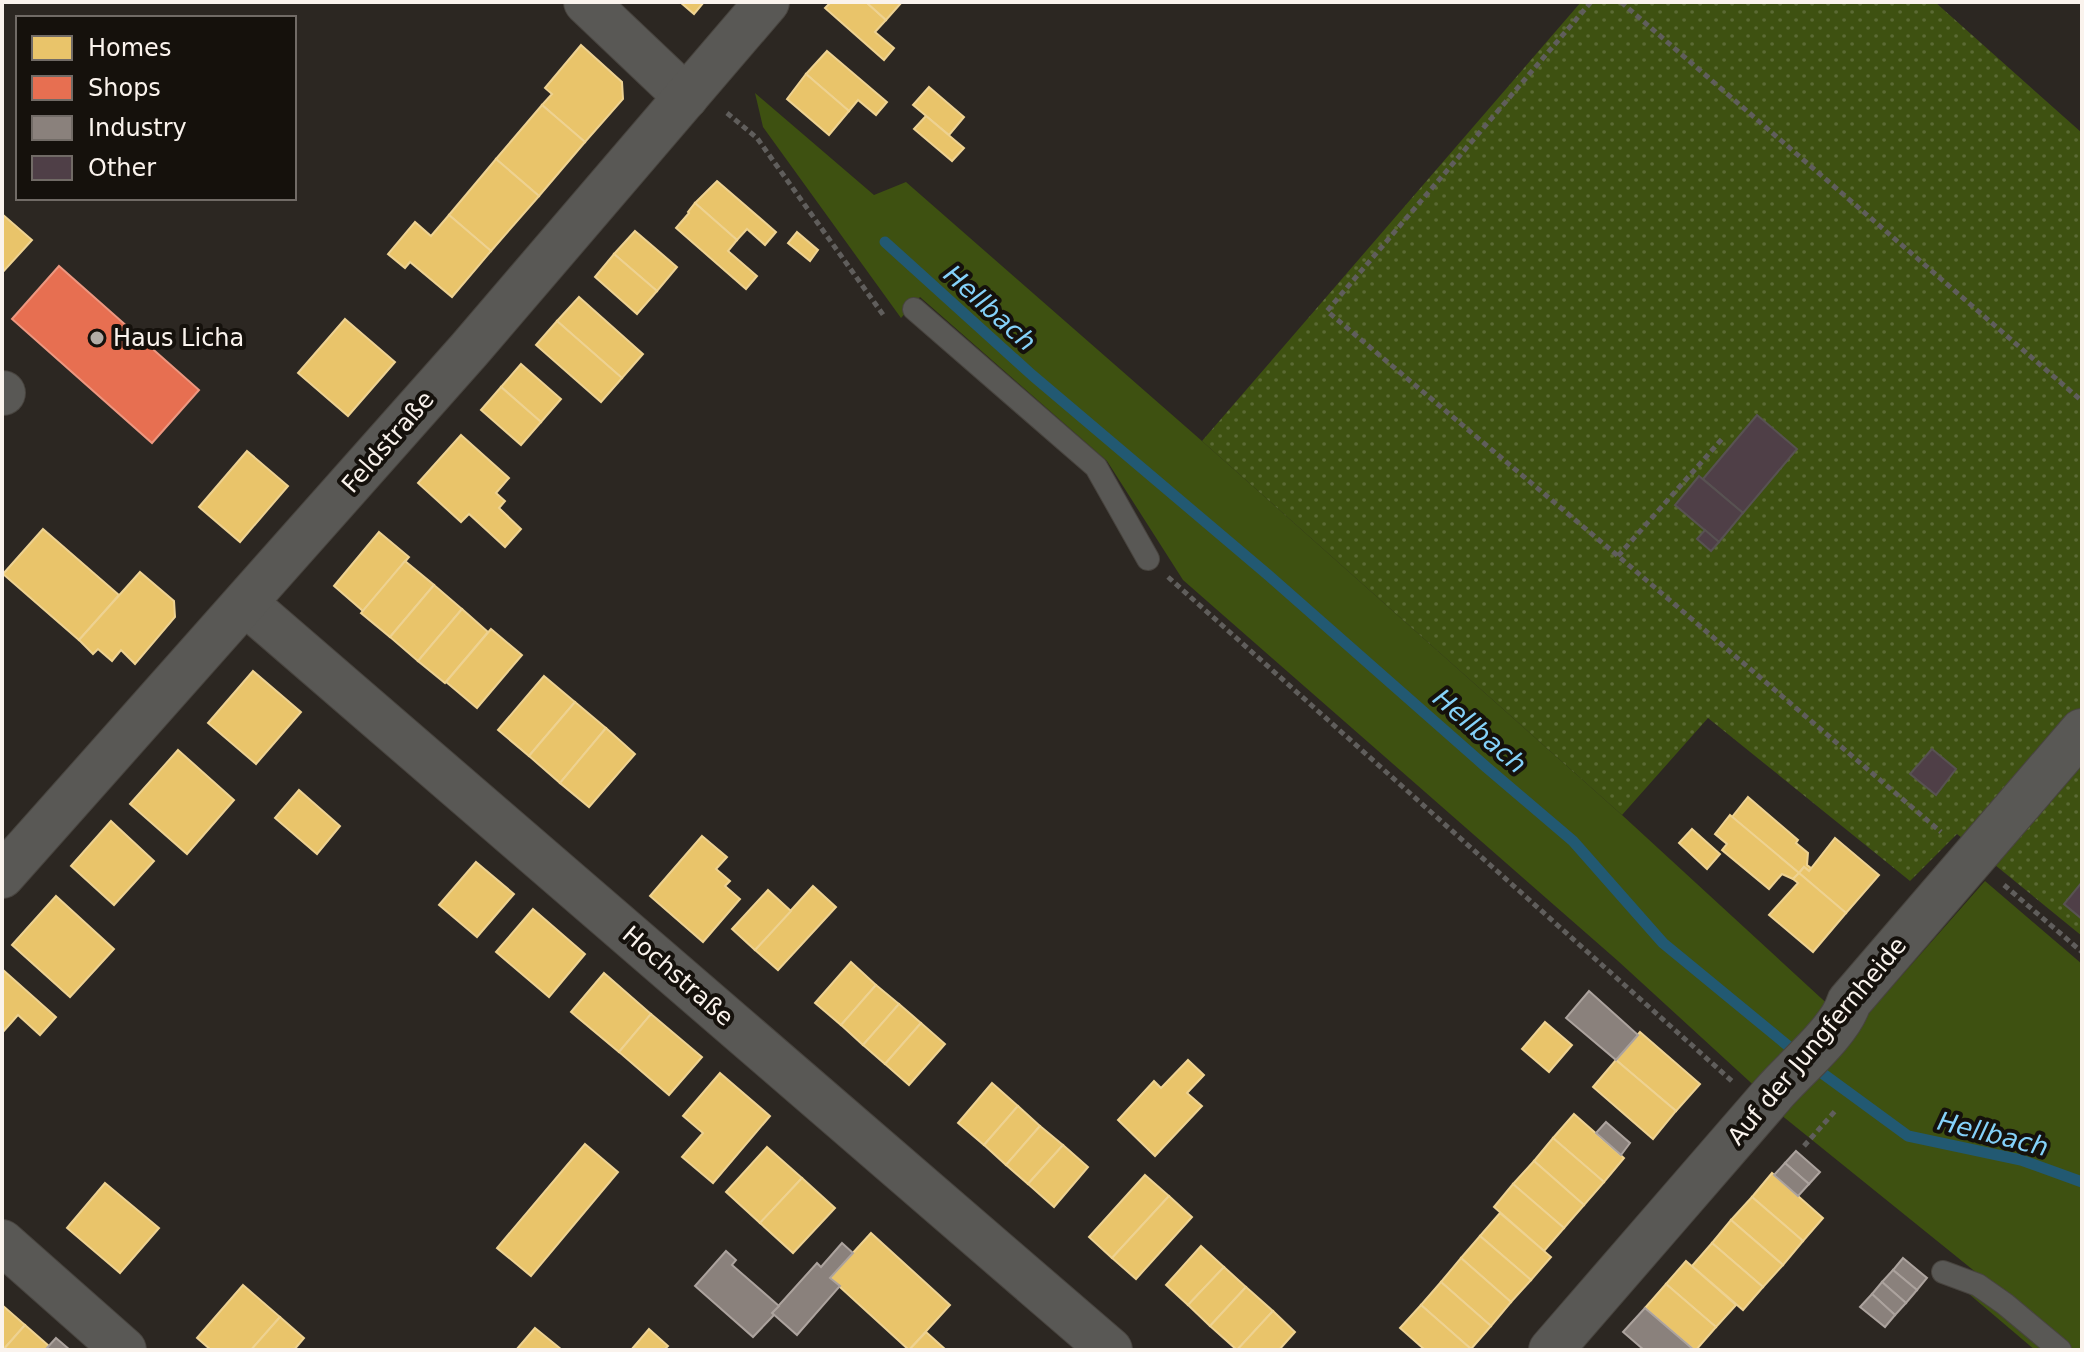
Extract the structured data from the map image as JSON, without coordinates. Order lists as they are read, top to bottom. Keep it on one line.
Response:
{"streets":{"street":["Feldstraße","Hochstraße","Auf der Jungfernheide"]},"crossings":[["Feldstraße","Hochstraße"]],"water":["Hellbach"],"places":["Haus Licha"],"legend":["Homes","Shops","Industry","Other"]}
